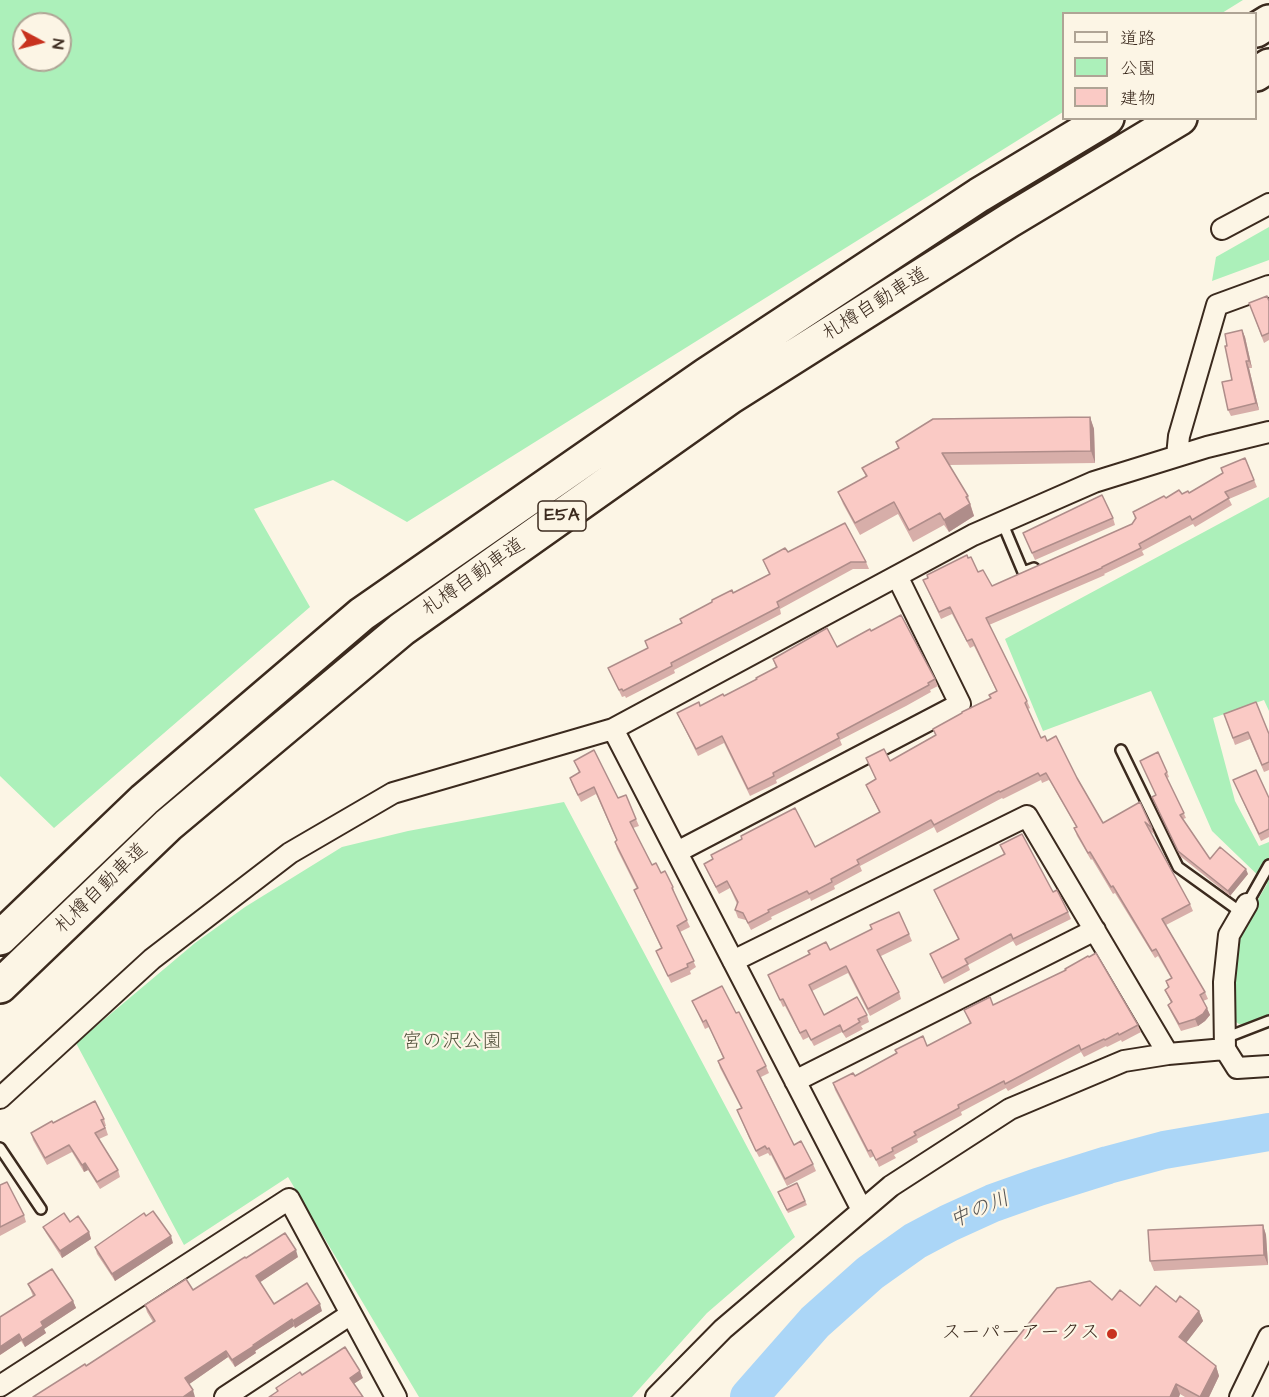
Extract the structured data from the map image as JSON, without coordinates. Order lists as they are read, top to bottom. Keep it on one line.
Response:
{"streets":{"highway":["札樽自動車道","E5A"]},"water":["中の川"],"parks":["宮の沢公園"],"places":["スーパーアークス"],"legend":["道路","公園","建物"],"north":"right"}
